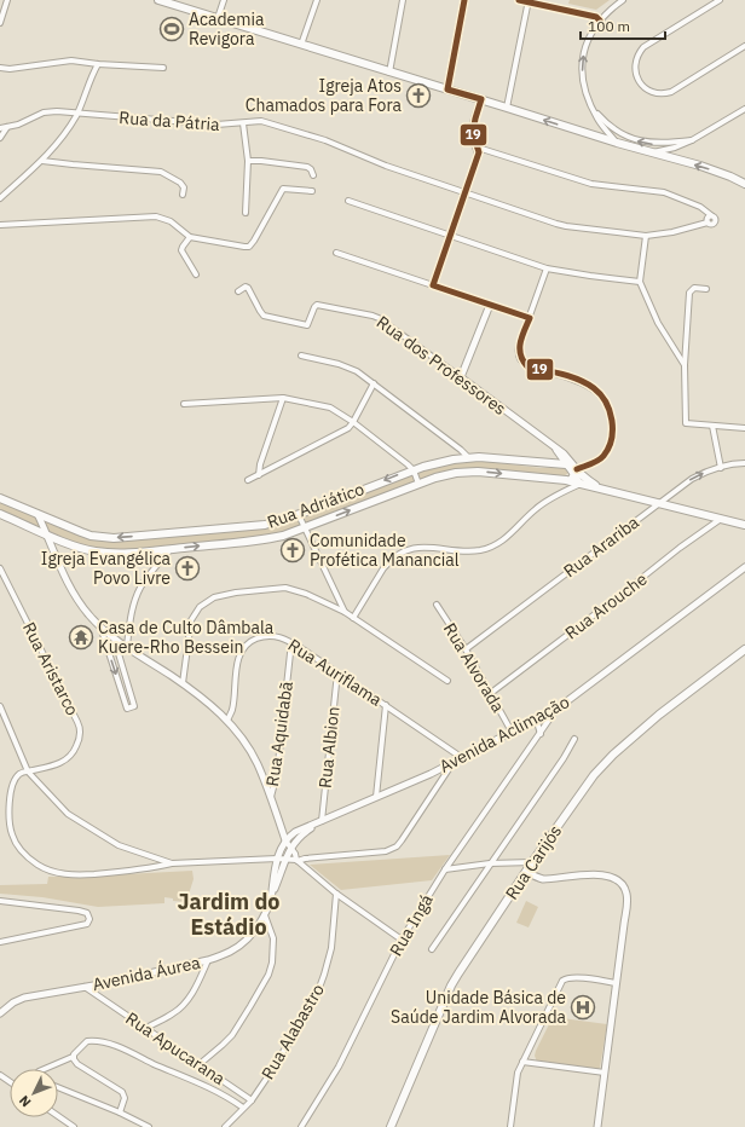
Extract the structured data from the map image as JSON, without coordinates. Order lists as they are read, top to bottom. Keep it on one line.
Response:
{"streets":{"main road":["Rua Adriático","Rua Carijós"],"street":["Rua da Pátria","Rua dos Professores","Rua Arariba","Rua Arouche","Rua Alvorada","Rua Aristarco","Rua Auriflama","Rua Aquidabã","Avenida Aclimação","Rua Albion","Rua Ingá","Avenida Áurea","Rua Alabastro","Rua Apucarana"]},"crossings":[["Rua dos Professores","Rua Adriático"],["Rua Adriático","Rua Arariba"],["Rua Adriático","Rua Arouche"],["Rua Arariba","Rua Alvorada"],["Rua Arouche","Rua Alvorada"],["Rua Alvorada","Avenida Aclimação"],["Rua Auriflama","Rua Aquidabã"],["Rua Auriflama","Avenida Aclimação"],["Rua Auriflama","Rua Albion"],["Avenida Aclimação","Rua Albion"],["Avenida Aclimação","Rua Ingá"],["Avenida Aclimação","Avenida Áurea"],["Avenida Áurea","Rua Apucarana"],["Rua Alabastro","Rua Apucarana"]],"districts":["Jardim do Estádio"],"places":{"sports":["Academia Revigora"],"church":["Igreja Atos Chamados para Fora","Comunidade Profética Manancial","Igreja Evangélica Povo Livre"],"temple":["Casa de Culto Dâmbala Kuere-Rho Bessein"],"hospital":["Unidade Básica de Saúde Jardim Alvorada"]},"lines":["transit line 19"],"scale_bar":"100 m","north":"bottom left"}
